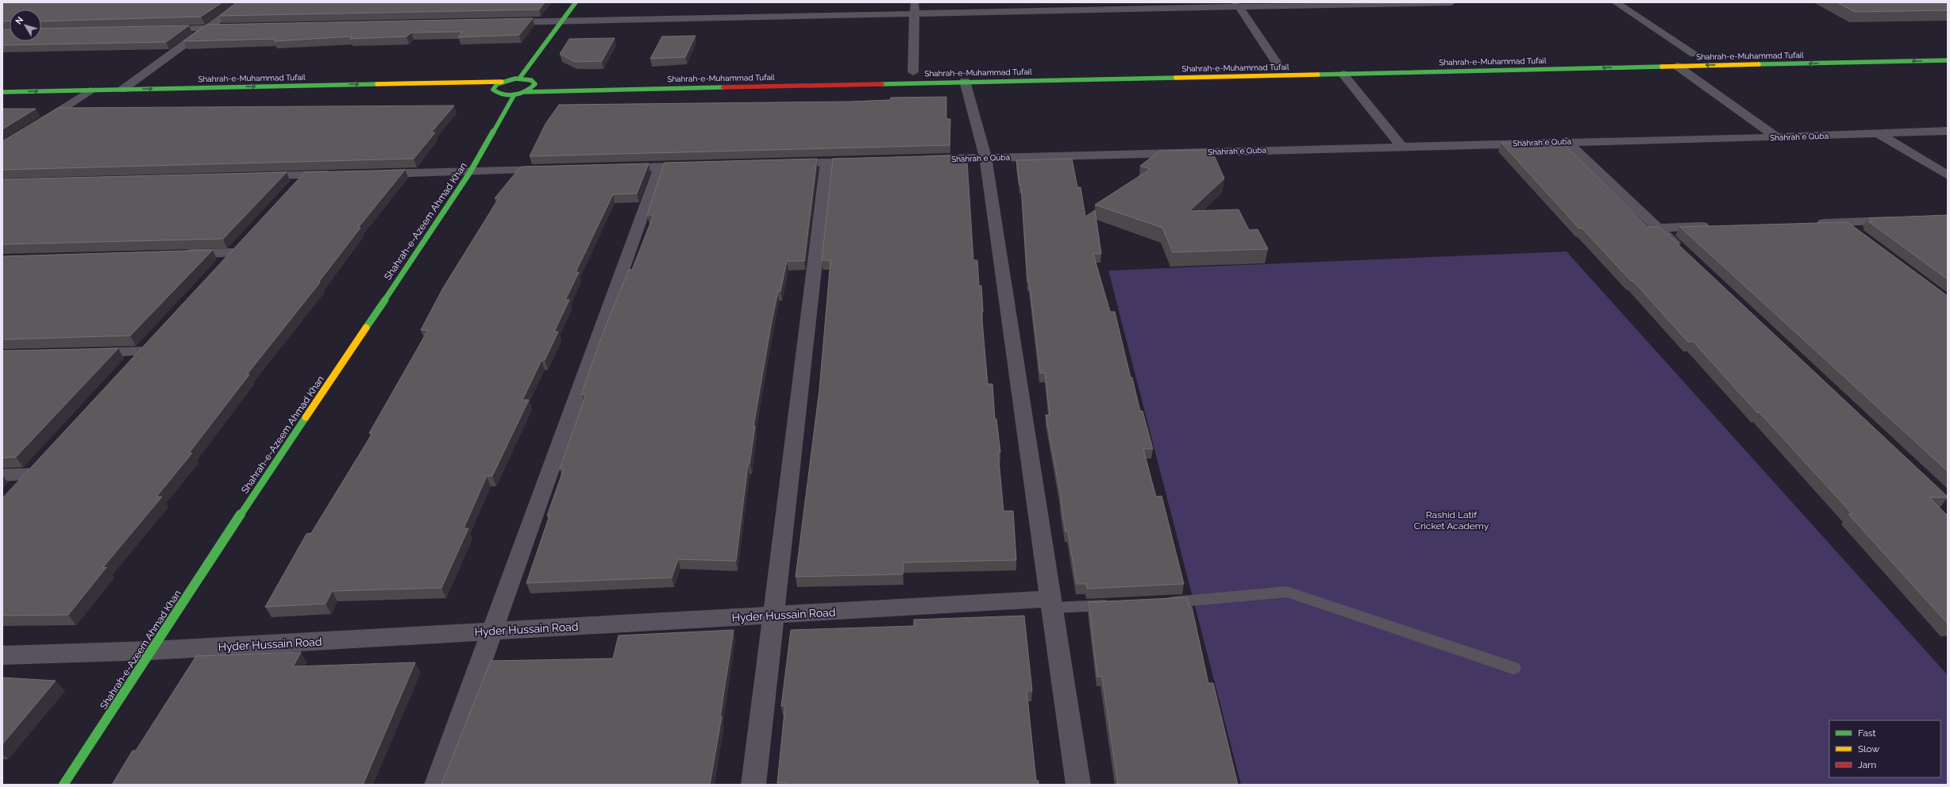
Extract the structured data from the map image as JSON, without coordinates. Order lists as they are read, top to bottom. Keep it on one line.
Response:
{"streets":{"main road":["Shahrah-e-Muhammad Tufail","Shahrah-e-Azeem Ahmad Khan"],"street":["Shahrah e Quba","Hyder Hussain Road"]},"crossings":[["Shahrah-e-Muhammad Tufail","Shahrah-e-Azeem Ahmad Khan"],["Shahrah-e-Azeem Ahmad Khan","Hyder Hussain Road"]],"parks":["Rashid Latif Cricket Academy"],"legend":["Fast","Slow","Jam"],"north":"top left"}
